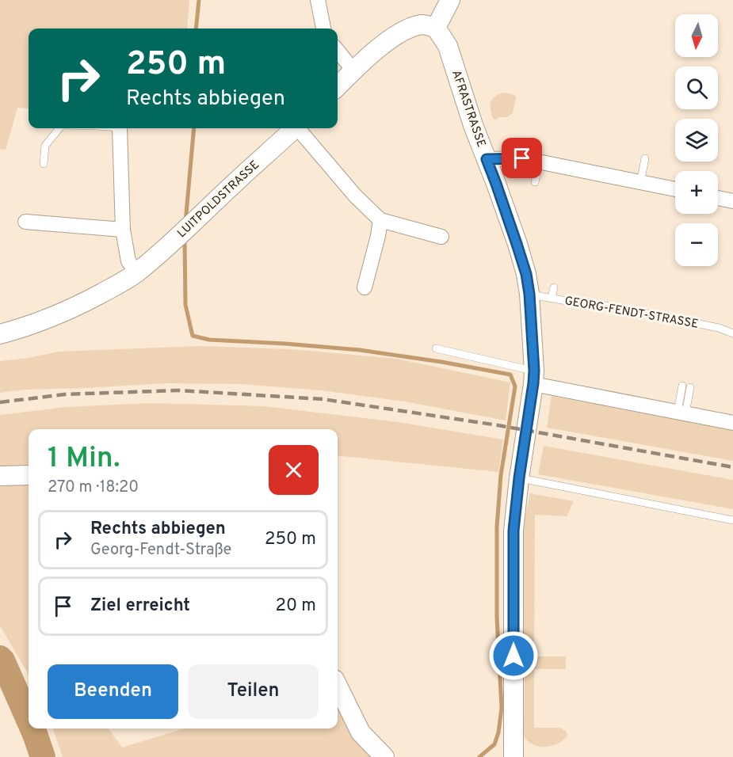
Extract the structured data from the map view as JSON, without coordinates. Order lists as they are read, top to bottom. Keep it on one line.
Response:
{"streets":{"street":["AFRASTRASSE","LUITPOLDSTRASSE"],"lane":["GEORG-FENDT-STRASSE"]},"crossings":[["AFRASTRASSE","GEORG-FENDT-STRASSE"]],"north":"bottom","page":{"map_buttons":["+","−"],"turn":["250 m","Rechts abbiegen"],"heading":["1 Min.","270 m · 18:20"],"list":[{"name":"Rechts abbiegen","note":"Georg-Fendt-Straße","value":"250 m"},{"name":"Ziel erreicht","value":"20 m"}],"buttons":["Beenden","Teilen"]}}
